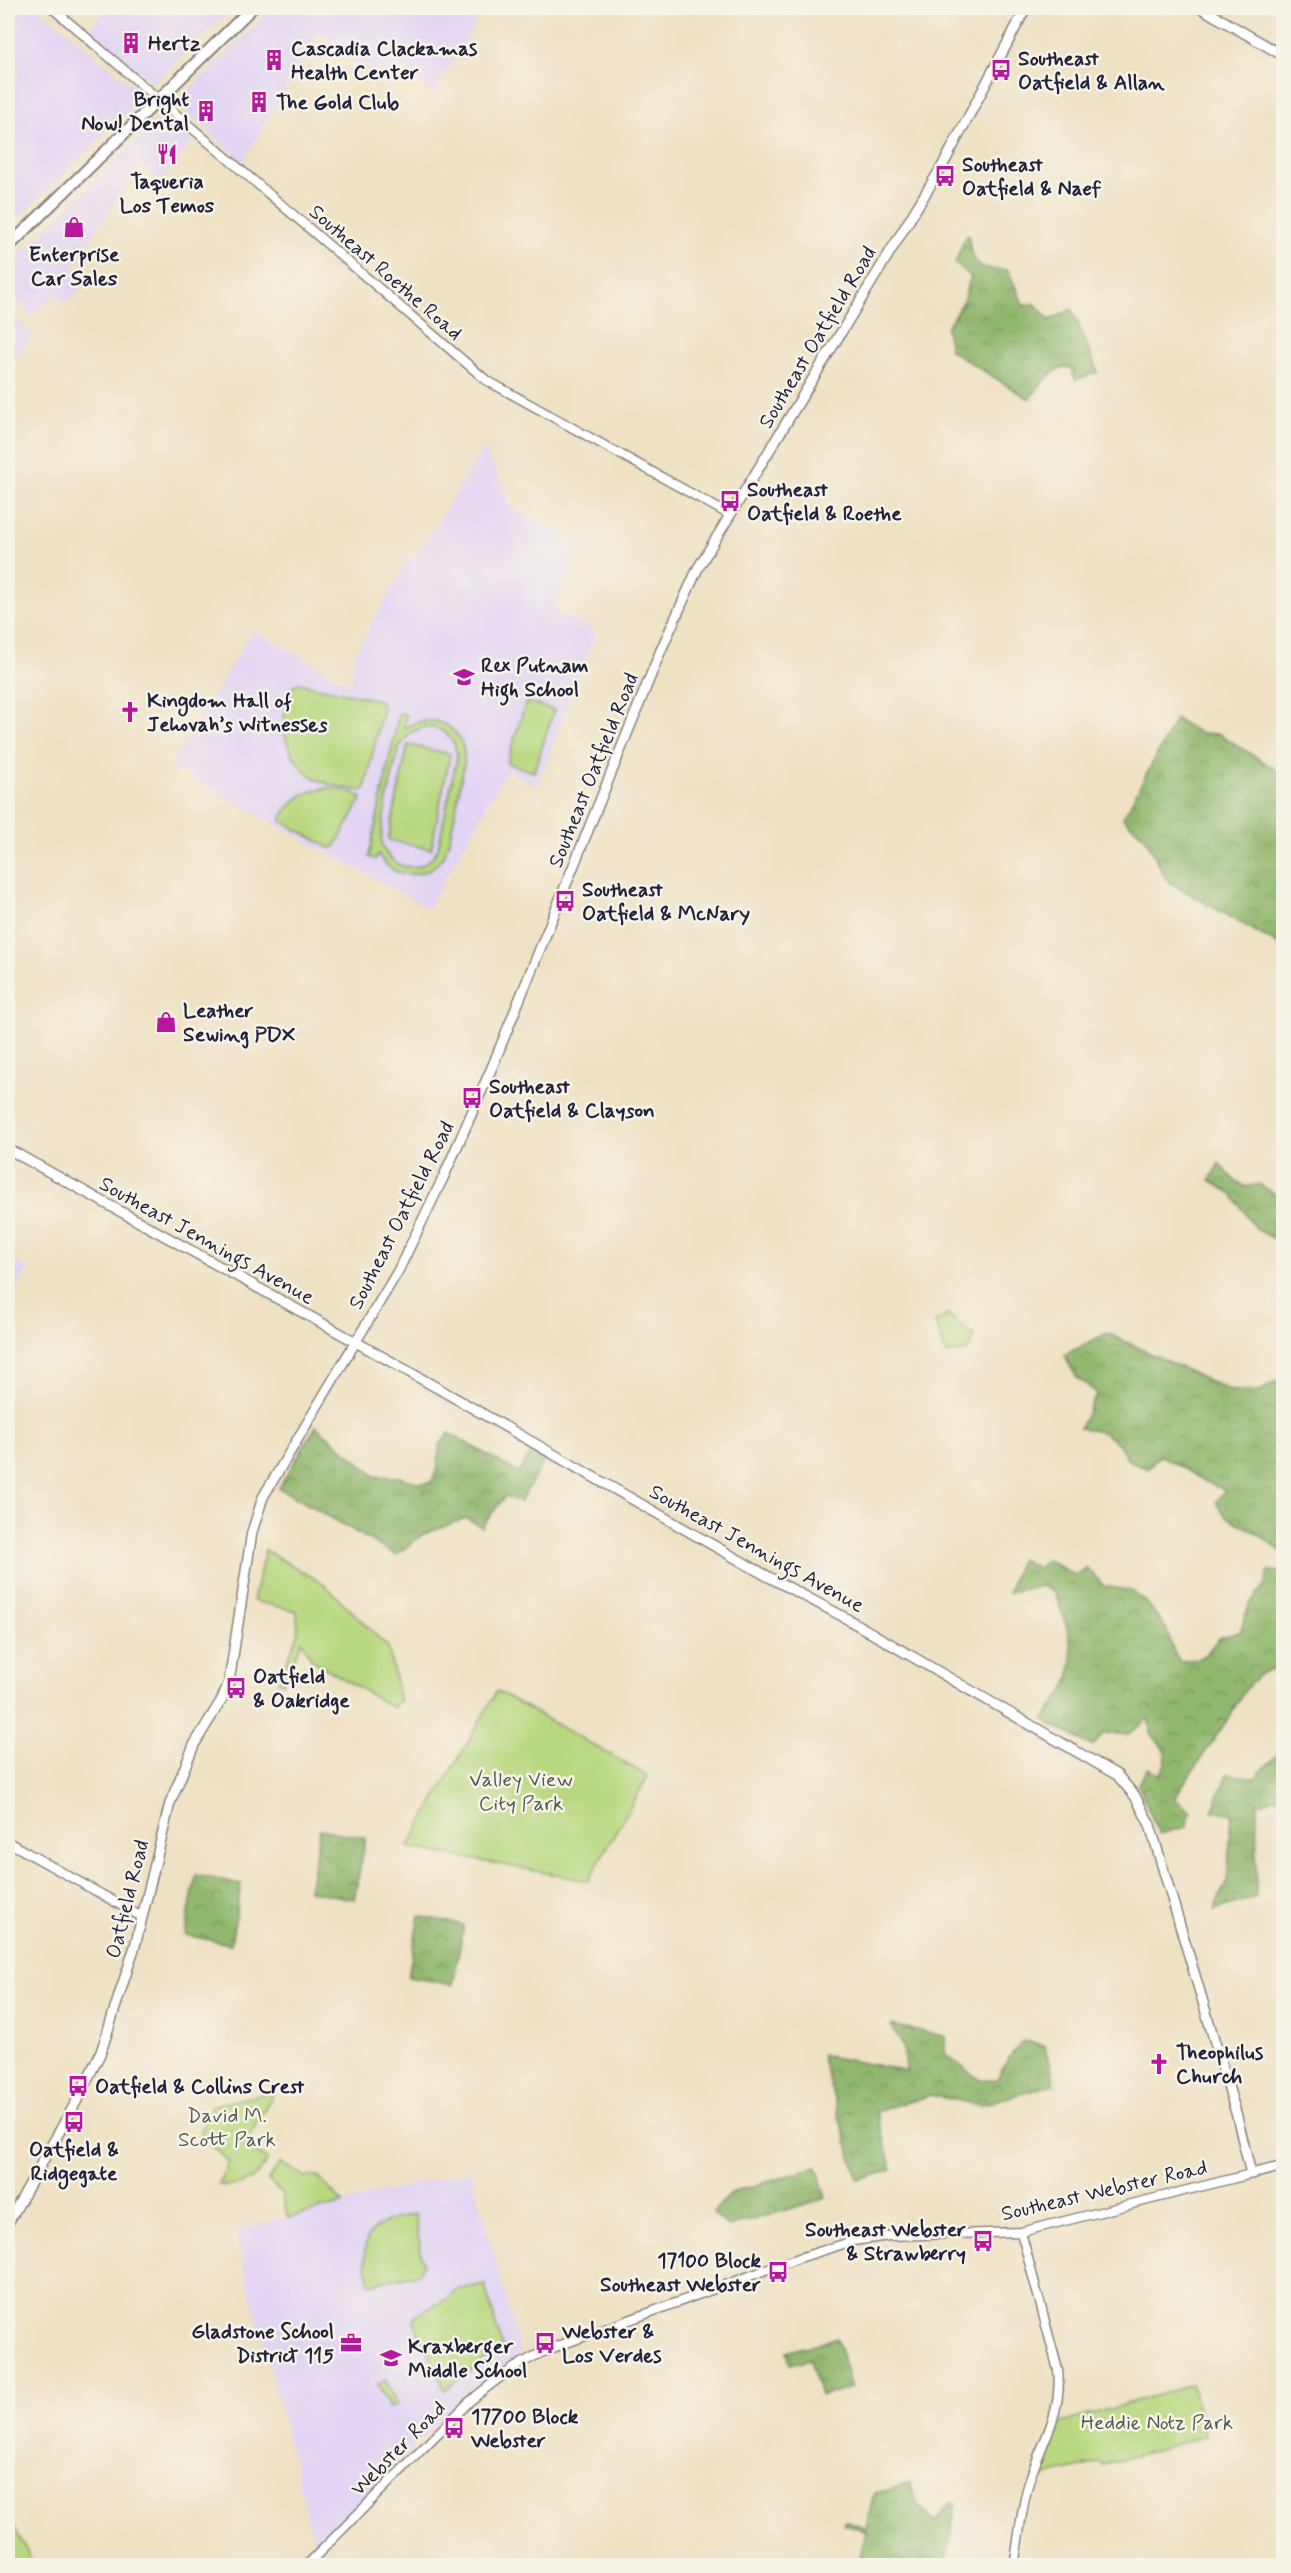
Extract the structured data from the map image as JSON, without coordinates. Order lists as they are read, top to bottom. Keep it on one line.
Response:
{"streets":{"main road":["Southeast Oatfield Road","Southeast Jennings Avenue","Oatfield Road","Southeast Webster Road"],"street":["Southeast Roethe Road","Webster Road"]},"crossings":[["Southeast Roethe Road","Southeast Oatfield Road"],["Southeast Oatfield Road","Southeast Jennings Avenue"],["Southeast Oatfield Road","Oatfield Road"],["Southeast Jennings Avenue","Southeast Webster Road"],["Southeast Webster Road","Webster Road"]],"parks":["Valley View City Park","David M. Scott Park","Heddie Notz Park"],"places":{"building":["Hertz","Cascadia Clackamas Health Center","The Gold Club","Bright Now! Dental"],"bus stop":["Southeast Oatfield & Allan","Southeast Oatfield & Naef","Southeast Oatfield & Roethe","Southeast Oatfield & McNary","Southeast Oatfield & Clayson","Oatfield & Oakridge","Oatfield & Collins Crest","Oatfield & Ridgegate","Southeast Webster & Strawberry","17100 Block Southeast Webster","Webster & Los Verdes","17700 Block Webster"],"restaurant":["Taqueria Los Temos"],"shop":["Enterprise Car Sales","Leather Sewing PDX"],"school or university":["Rex Putnam High School","Kraxberger Middle School"],"church":["Kingdom Hall of Jehovah’s Witnesses","Theophilus Church"],"office":["Gladstone School District 115"]}}
